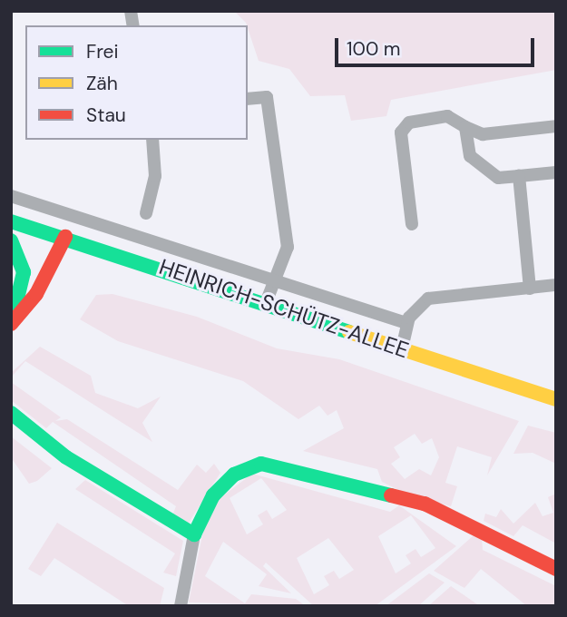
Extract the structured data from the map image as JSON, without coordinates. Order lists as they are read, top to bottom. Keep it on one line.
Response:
{"streets":{"main road":["HEINRICH-SCHÜTZ-ALLEE"]},"legend":["Frei","Zäh","Stau"],"scale_bar":"100 m"}
